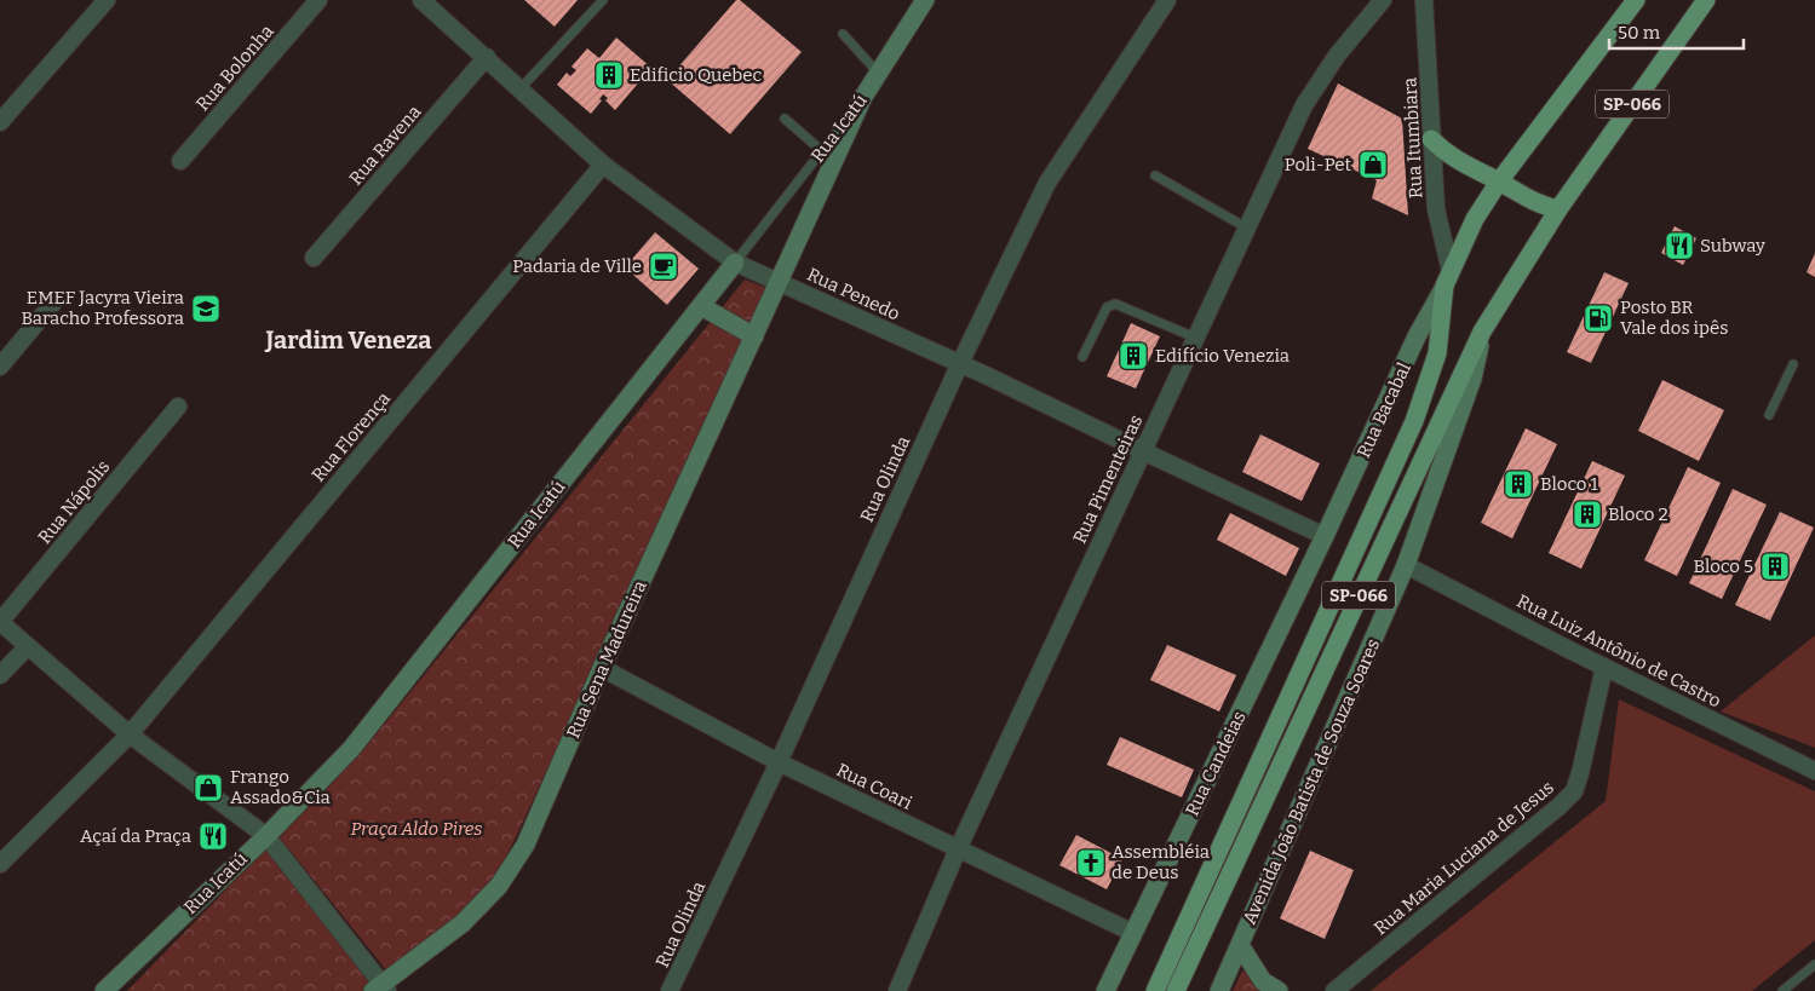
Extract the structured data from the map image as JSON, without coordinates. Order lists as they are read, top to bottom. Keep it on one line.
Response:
{"streets":{"main road":["SP-066"],"street":["Rua Bolonha","Rua Icatú","Rua Itumbiara","Rua Ravena","Rua Penedo","Rua Bacabal","Rua Florença","Rua Olinda","Rua Pimenteiras","Rua Nápolis","Rua Luiz Antônio de Castro","Rua Sena Madureira","Rua Candeias","Avenida João Batista de Souza Soares","Rua Coari","Rua Maria Luciana de Jesus"]},"crossings":[["SP-066","Rua Itumbiara"],["SP-066","Rua Bacabal"],["SP-066","Avenida João Batista de Souza Soares"],["Rua Icatú","Rua Penedo"],["Rua Icatú","Rua Sena Madureira"],["Rua Itumbiara","Rua Bacabal"],["Rua Ravena","Rua Penedo"],["Rua Penedo","Rua Bacabal"],["Rua Penedo","Rua Florença"],["Rua Penedo","Rua Olinda"],["Rua Penedo","Rua Pimenteiras"],["Rua Penedo","Rua Sena Madureira"],["Rua Penedo","Rua Candeias"],["Rua Bacabal","Rua Candeias"],["Rua Olinda","Rua Coari"],["Rua Pimenteiras","Rua Coari"],["Rua Luiz Antônio de Castro","Avenida João Batista de Souza Soares"],["Rua Luiz Antônio de Castro","Rua Maria Luciana de Jesus"],["Rua Sena Madureira","Rua Coari"],["Rua Candeias","Rua Coari"]],"districts":["Jardim Veneza"],"parks":["Praça Aldo Pires"],"places":{"building":["Edificio Quebec","Edifício Venezia","Bloco 1","Bloco 2","Bloco 5"],"shop":["Poli-Pet","Frango Assado&Cia"],"restaurant":["Subway","Açaí da Praça"],"cafe":["Padaria de Ville"],"school or university":["EMEF Jacyra Vieira Baracho Professora"],"fuel station":["Posto BR Vale dos ipês"],"church":["Assembléia de Deus"]},"scale_bar":"50 m"}
